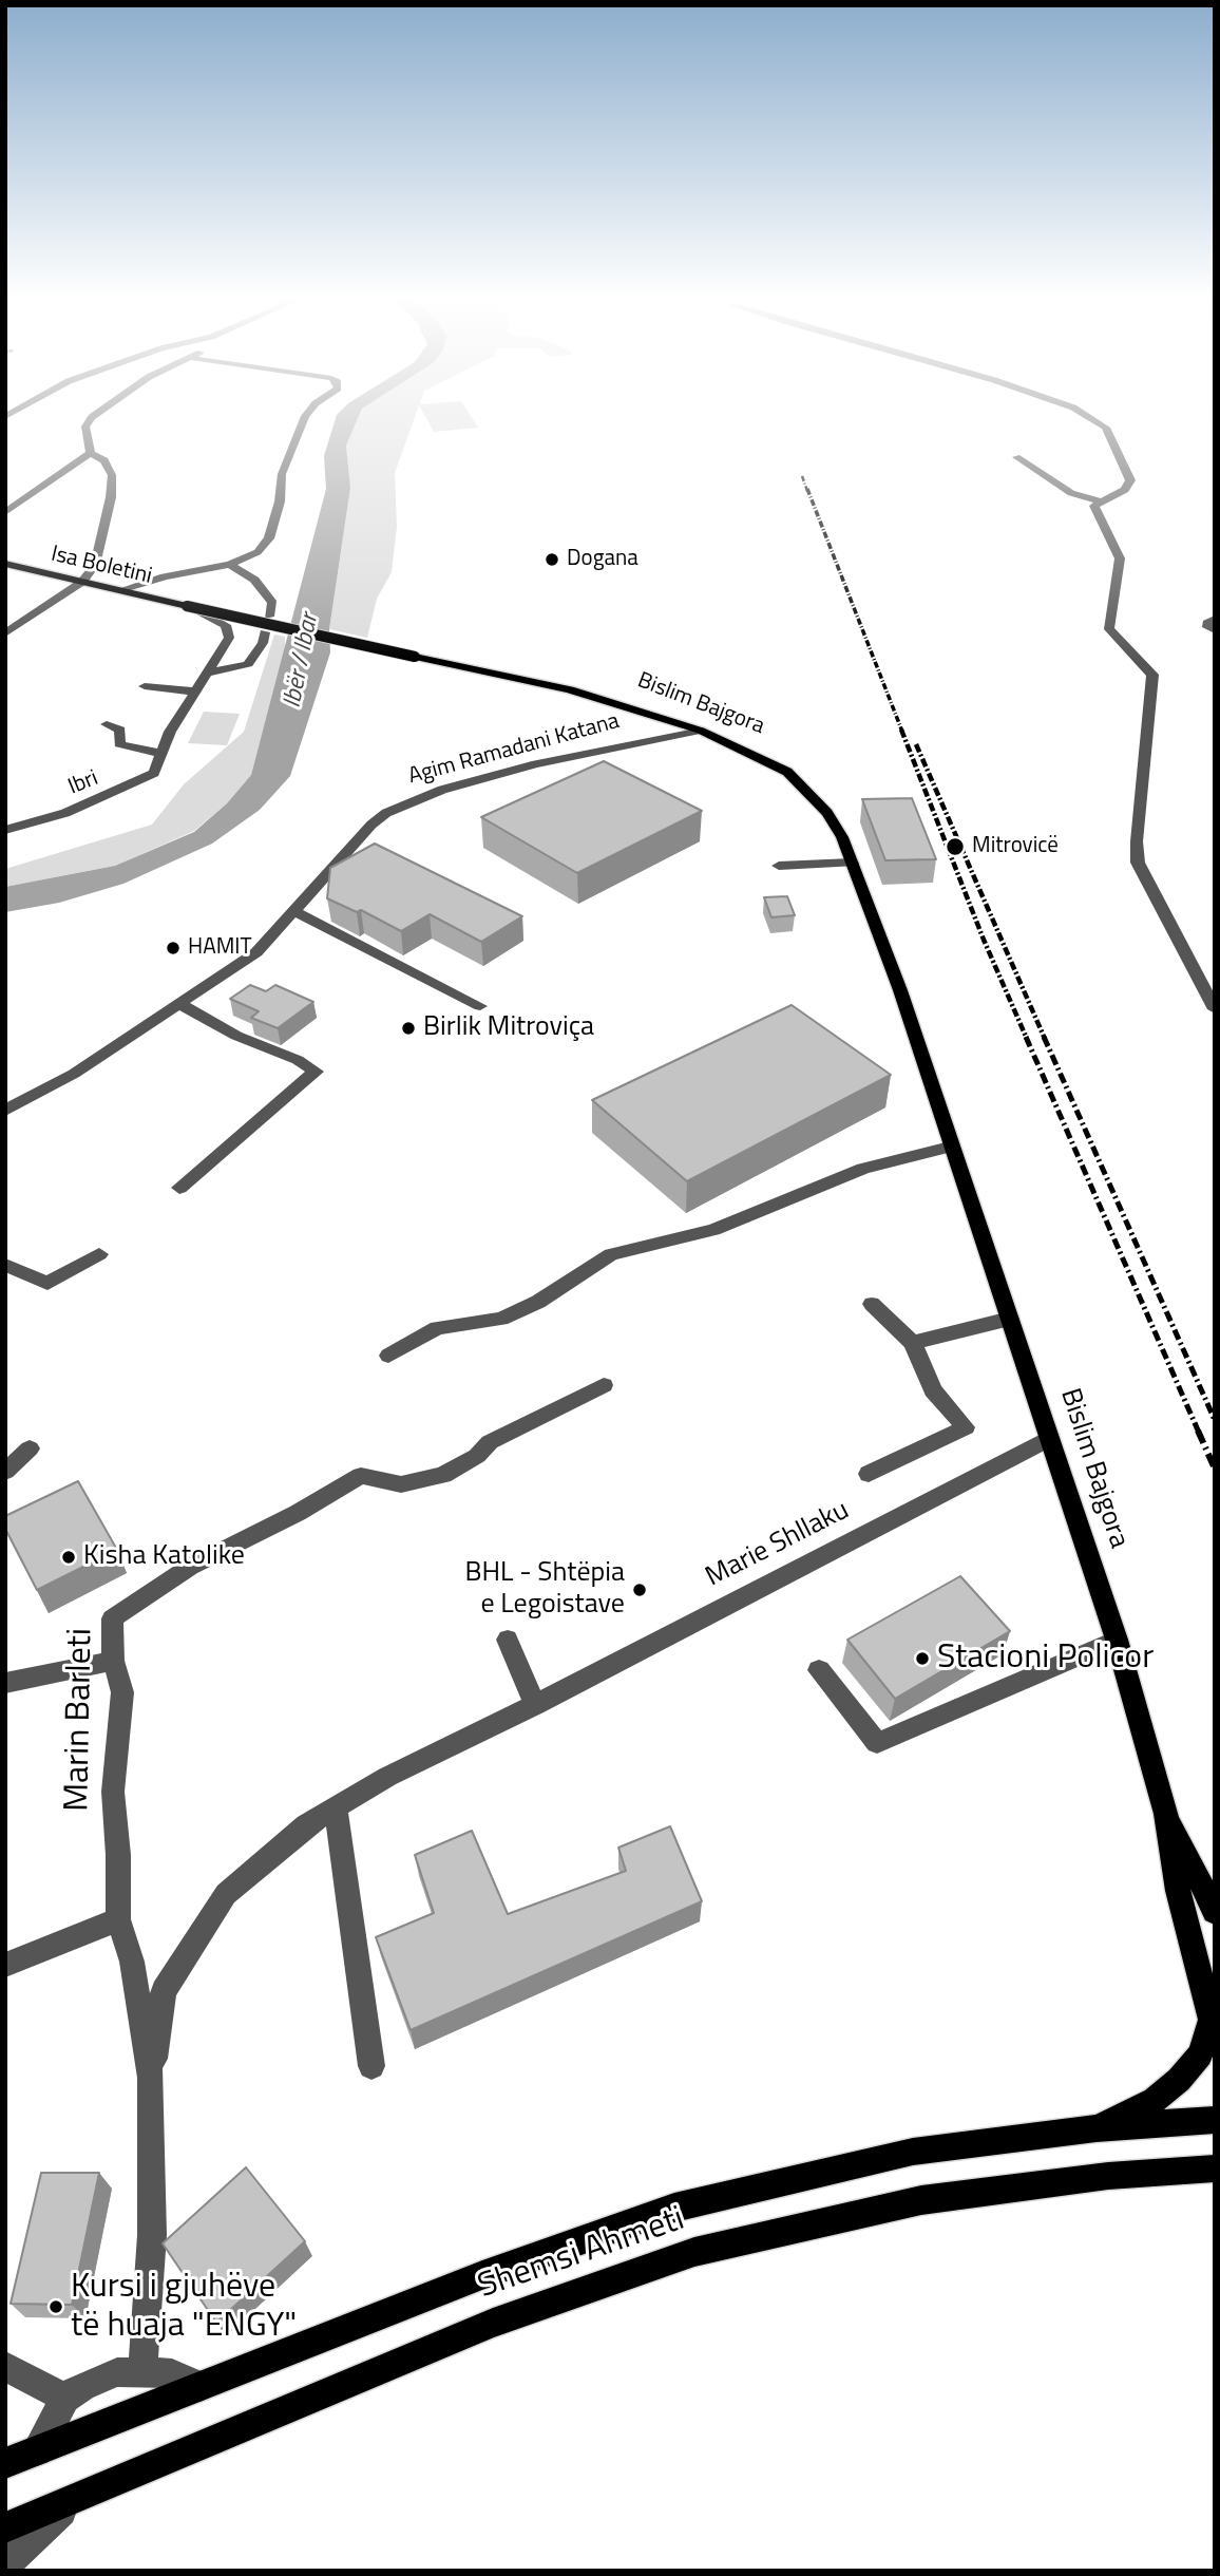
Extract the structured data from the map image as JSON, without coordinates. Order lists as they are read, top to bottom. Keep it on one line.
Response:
{"streets":{"main road":["Isa Boletini","Bislim Bajgora","Shemsi Ahmeti"],"street":["Agim Ramadani Katana","Ibri","Marie Shllaku","Marin Barleti"]},"crossings":[["Isa Boletini","Bislim Bajgora"],["Isa Boletini","Ibri"],["Bislim Bajgora","Agim Ramadani Katana"],["Bislim Bajgora","Ibri"],["Bislim Bajgora","Marie Shllaku"],["Marie Shllaku","Marin Barleti"]],"water":["Ibër / Ibar"],"places":["Dogana","Mitrovicë","HAMIT","Birlik Mitroviça","Kisha Katolike","BHL - Shtëpia e Legoistave","Stacioni Policor","Kursi i gjuhëve të huaja \"ENGY\""]}
